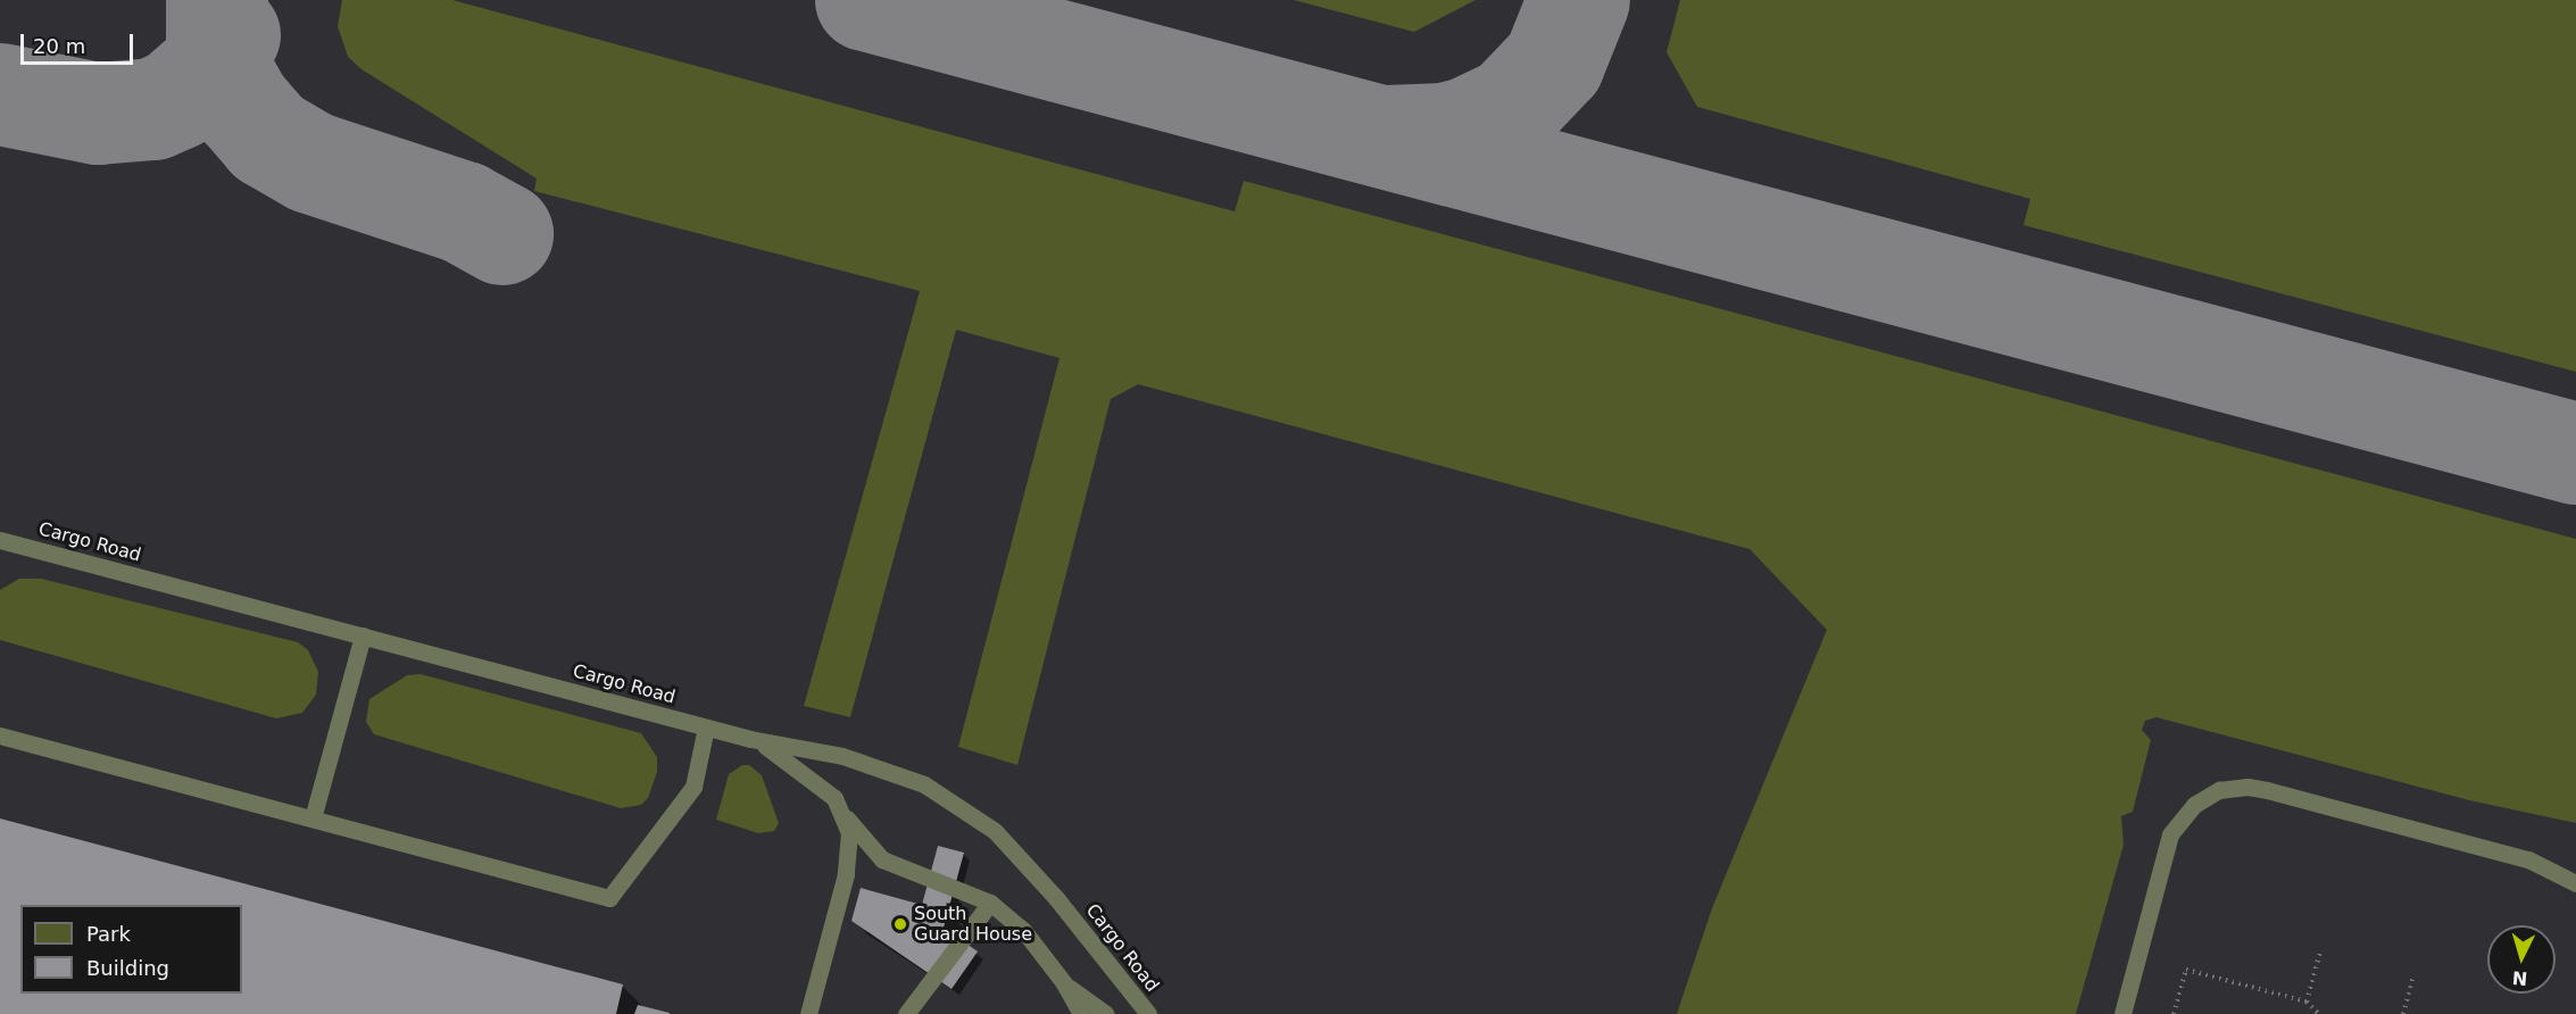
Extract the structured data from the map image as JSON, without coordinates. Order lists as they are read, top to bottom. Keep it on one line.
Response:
{"streets":{"lane":["Cargo Road"]},"places":["South Guard House"],"legend":["Park","Building"],"scale_bar":"20 m","north":"bottom"}
